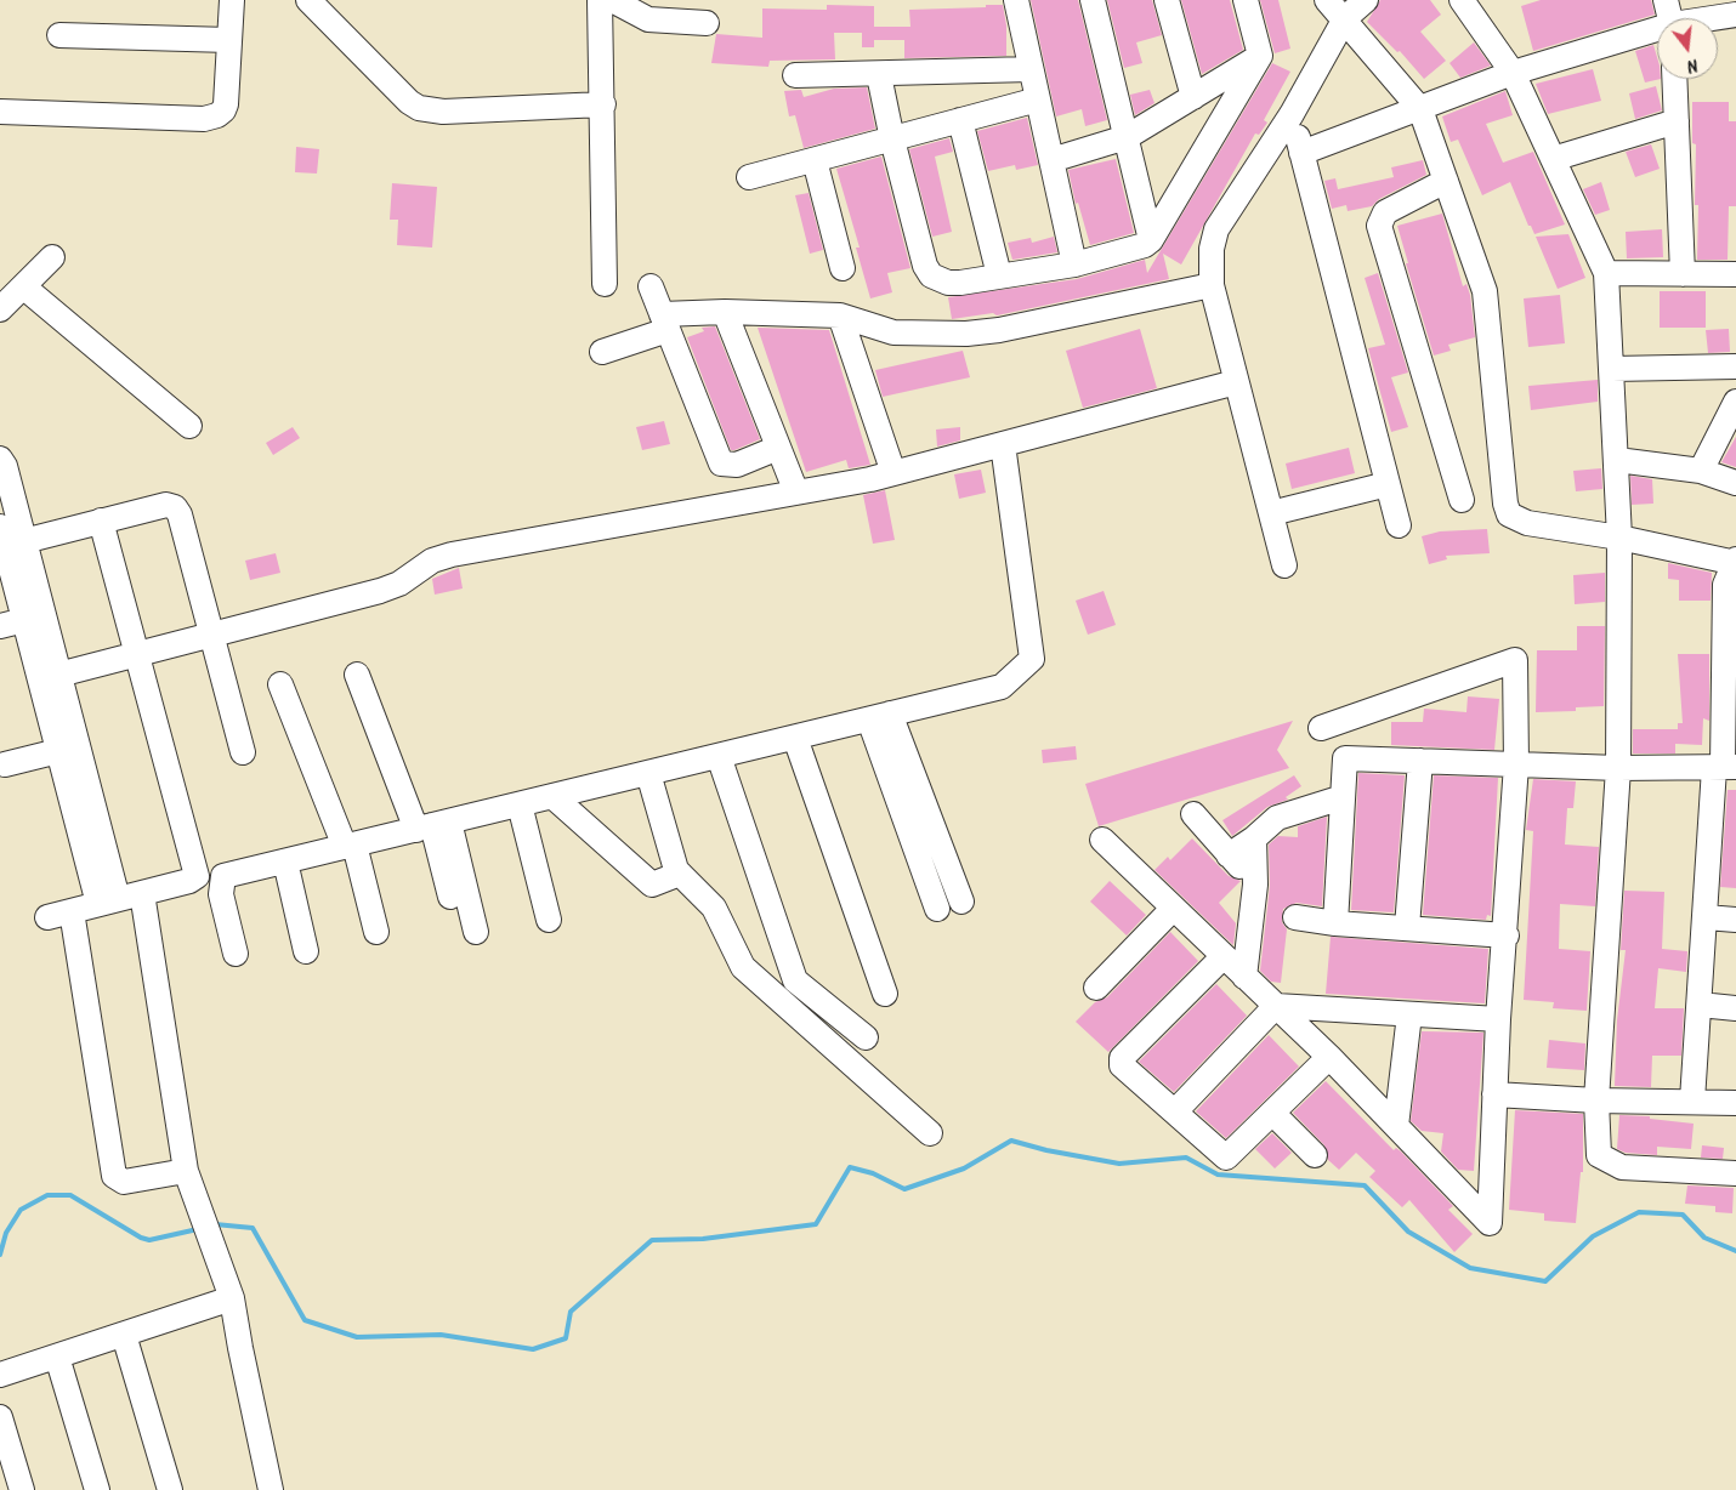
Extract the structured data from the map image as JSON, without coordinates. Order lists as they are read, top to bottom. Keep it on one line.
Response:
{"north":"bottom"}
